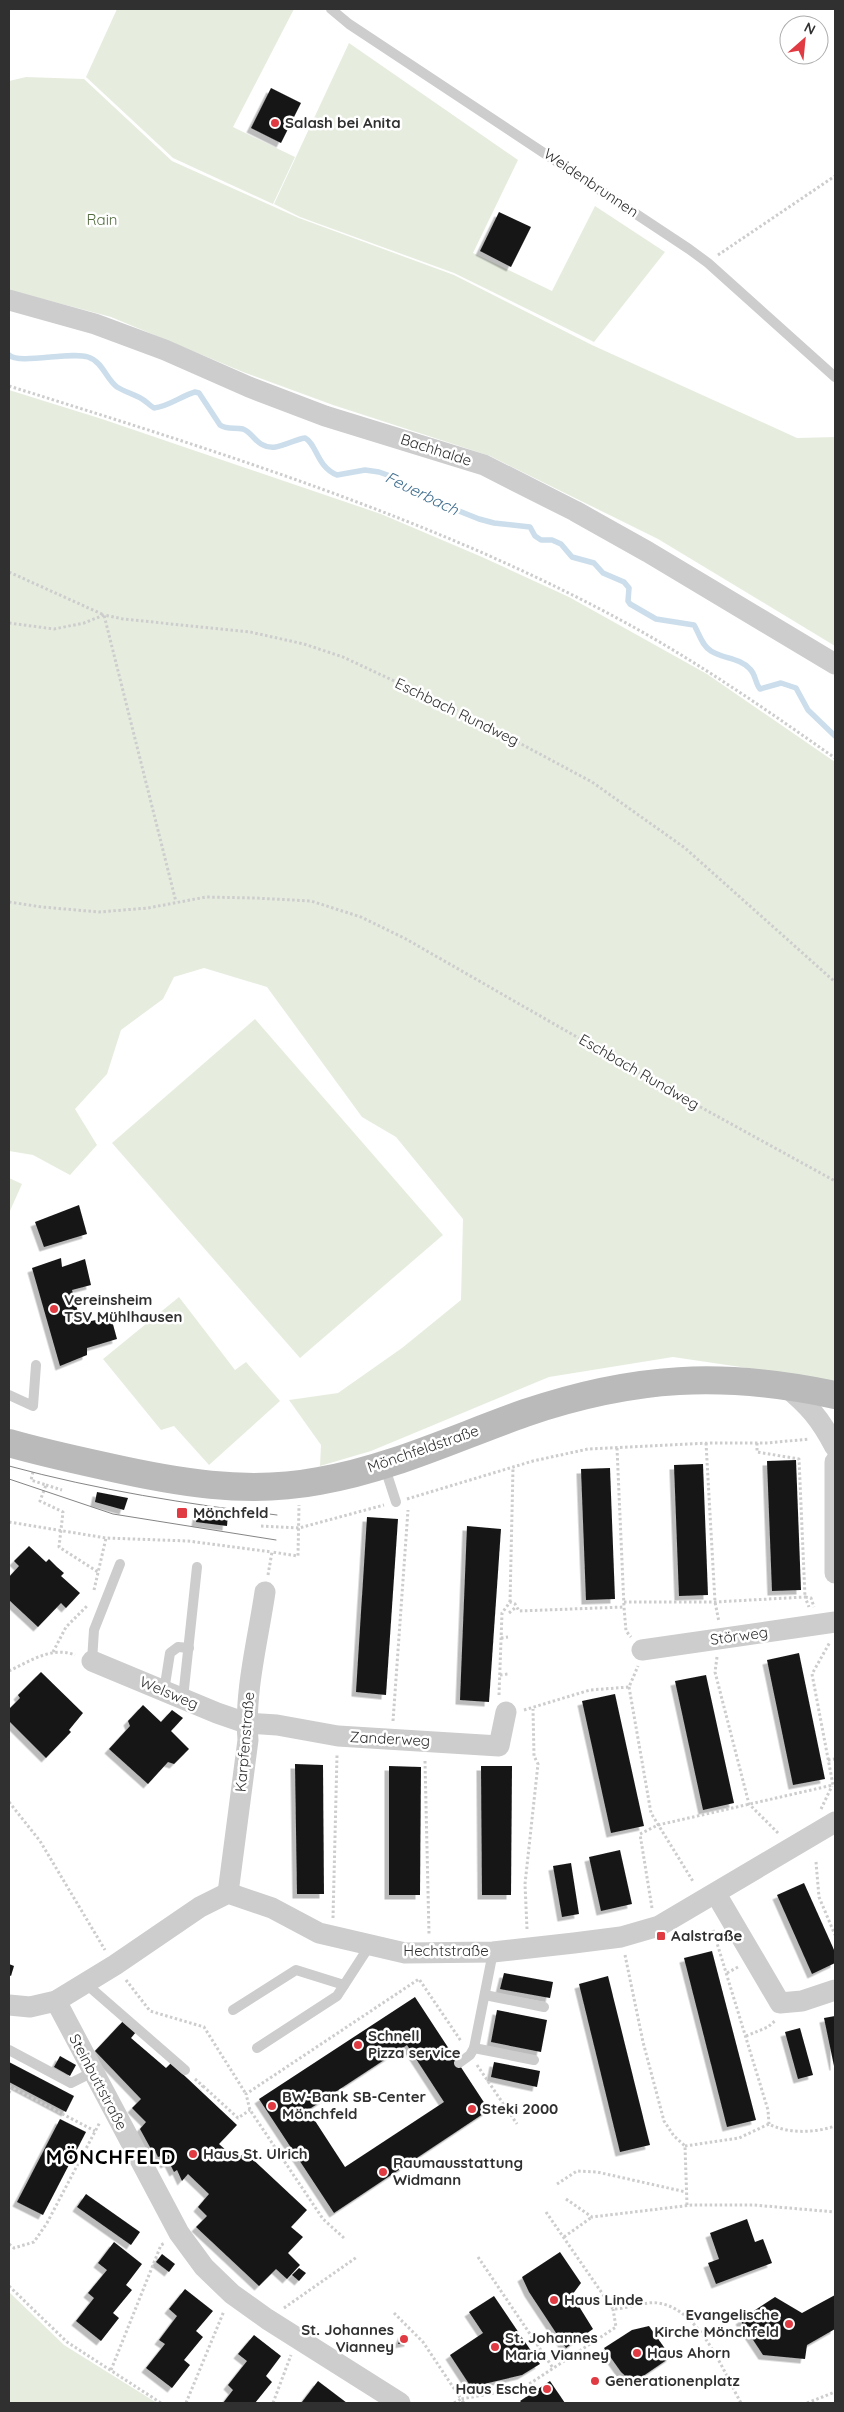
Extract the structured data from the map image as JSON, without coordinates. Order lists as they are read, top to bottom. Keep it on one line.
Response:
{"streets":{"main road":["Mönchfeldstraße"],"street":["Bachhalde","Störweg","Welsweg","Zanderweg","Karpfenstraße","Hechtstraße","Steinbuttstraße"],"lane":["Weidenbrunnen"],"path":["Eschbach Rundweg"]},"crossings":[["Welsweg","Zanderweg"],["Welsweg","Karpfenstraße"],["Zanderweg","Karpfenstraße"],["Karpfenstraße","Hechtstraße"]],"districts":["MÖNCHFELD"],"water":["Feuerbach"],"parks":["Rain"],"places":{"other":["Salash bei Anita","Vereinsheim TSV Mühlhausen","Schnell Pizza service","BW-Bank SB-Center Mönchfeld","Steki 2000","Haus St. Ulrich","Raumausstattung Widmann","Haus Linde","Evangelische Kirche Mönchfeld","St. Johannes Vianney","St. Johannes Maria Vianney","Haus Ahorn","Generationenplatz","Haus Esche"],"transit":["Mönchfeld","Aalstraße"]},"north":"top right"}
